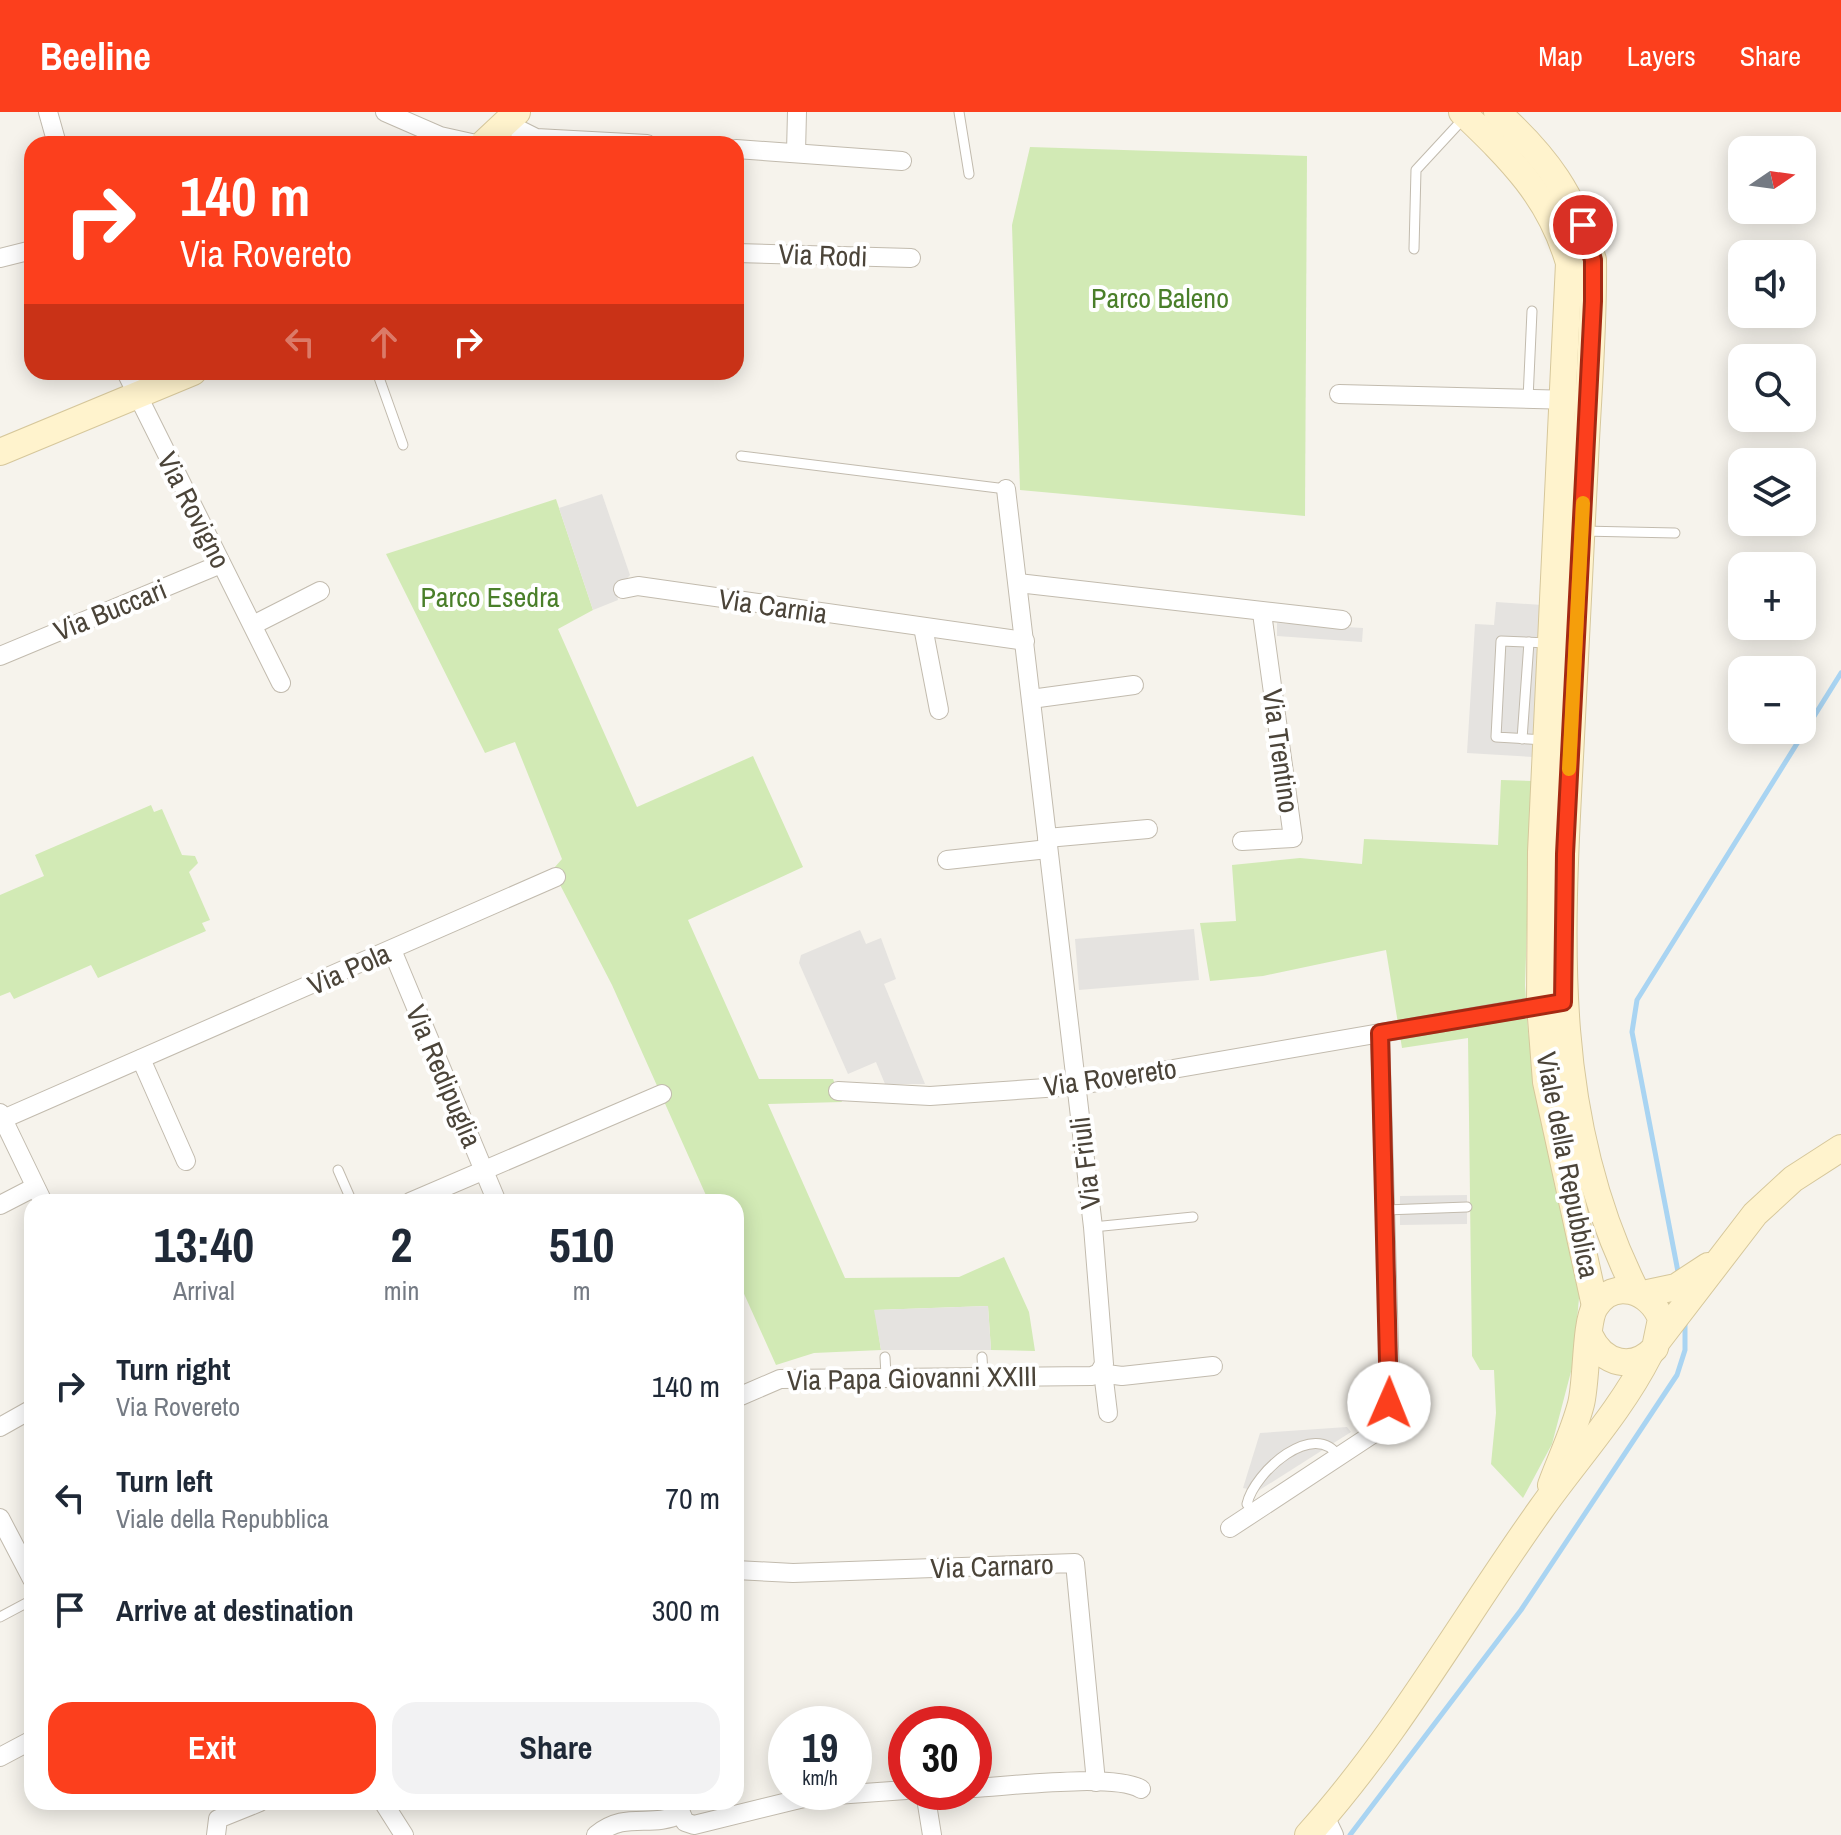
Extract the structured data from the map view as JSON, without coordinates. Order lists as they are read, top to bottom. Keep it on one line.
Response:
{"streets":{"street":["Via Rodi","Via Rovigno","Via Carnia","Via Buccari","Via Trentino","Via Pola","Via Redipuglia","Via Rovereto","Via Friuli","Viale della Repubblica","Via Papa Giovanni XXIII","Via Carnaro"]},"crossings":[["Via Rovigno","Via Buccari"],["Via Carnia","Via Friuli"],["Via Pola","Via Redipuglia"],["Via Rovereto","Via Friuli"],["Via Rovereto","Viale della Repubblica"],["Via Friuli","Via Papa Giovanni XXIII"]],"parks":["Parco Baleno","Parco Esedra"],"north":"right","page":{"header":"Beeline","nav":["Map","Layers","Share"],"map_buttons":["+","−"],"turn":["140 m","Via Rovereto"],"eta":["13:40","Arrival","2","min","510","m"],"list":[{"name":"Turn right","note":"Via Rovereto","value":"140 m"},{"name":"Turn left","note":"Viale della Repubblica","value":"70 m"},{"name":"Arrive at destination","value":"300 m"}],"buttons":["Exit","Share"],"speed":"19 km/h","limit":"30"}}
